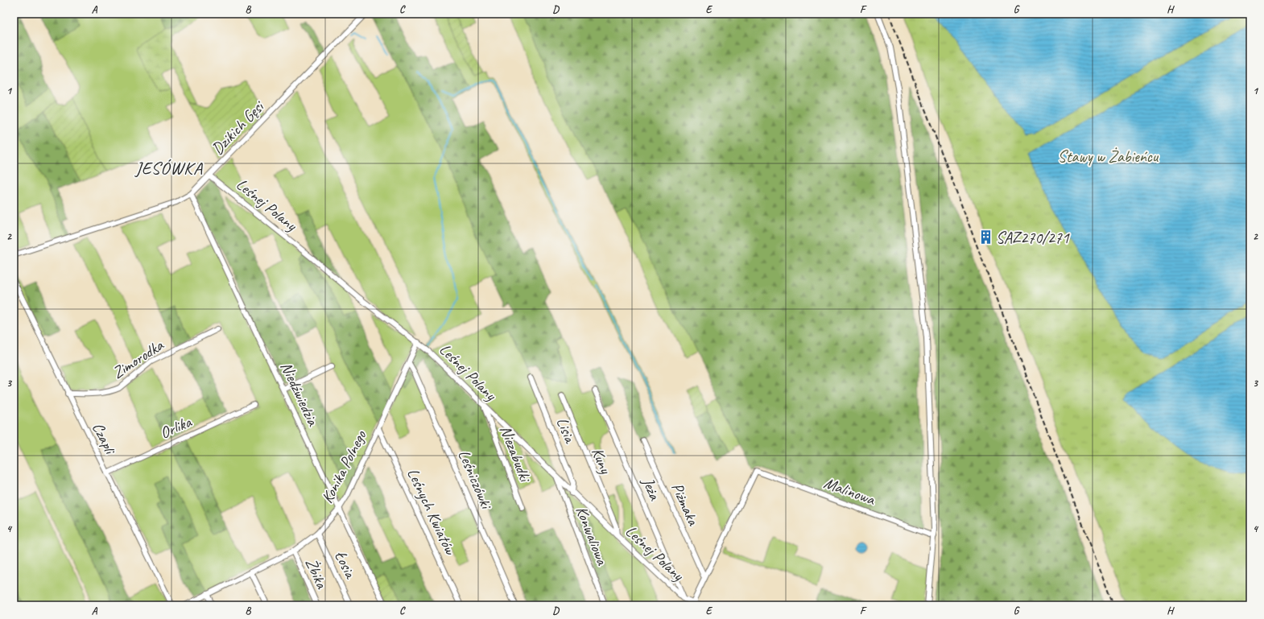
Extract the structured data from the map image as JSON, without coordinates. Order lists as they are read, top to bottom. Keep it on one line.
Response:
{"streets":{"street":["Dzikich Gęsi","Leśnej Polany","Zimorodka","Niedźwiedzia","Orlika","Lisia","Czapli","Niezabudki","Kuny","Konika Polnego","Leśniczówki","Jeża","Malinowa","Piżmaka","Leśnych Kwiatów","Konwaliowa","Łosia","Żbika"]},"crossings":[["Dzikich Gęsi","Leśnej Polany"],["Dzikich Gęsi","Niedźwiedzia"],["Leśnej Polany","Lisia"],["Leśnej Polany","Niezabudki"],["Leśnej Polany","Kuny"],["Leśnej Polany","Konika Polnego"],["Leśnej Polany","Jeża"],["Leśnej Polany","Konwaliowa"],["Zimorodka","Czapli"],["Niedźwiedzia","Konika Polnego"],["Orlika","Czapli"],["Konika Polnego","Leśniczówki"],["Konika Polnego","Leśnych Kwiatów"],["Konika Polnego","Łosia"],["Konika Polnego","Żbika"],["Malinowa","Piżmaka"]],"districts":["JESÓWKA"],"parks":["Stawy w Żabieńcu"],"places":{"building":["SAZ270/271"]},"grid":{"columns":["A","B","C","D","E","F","G","H"],"rows":["1","2","3","4"]}}
